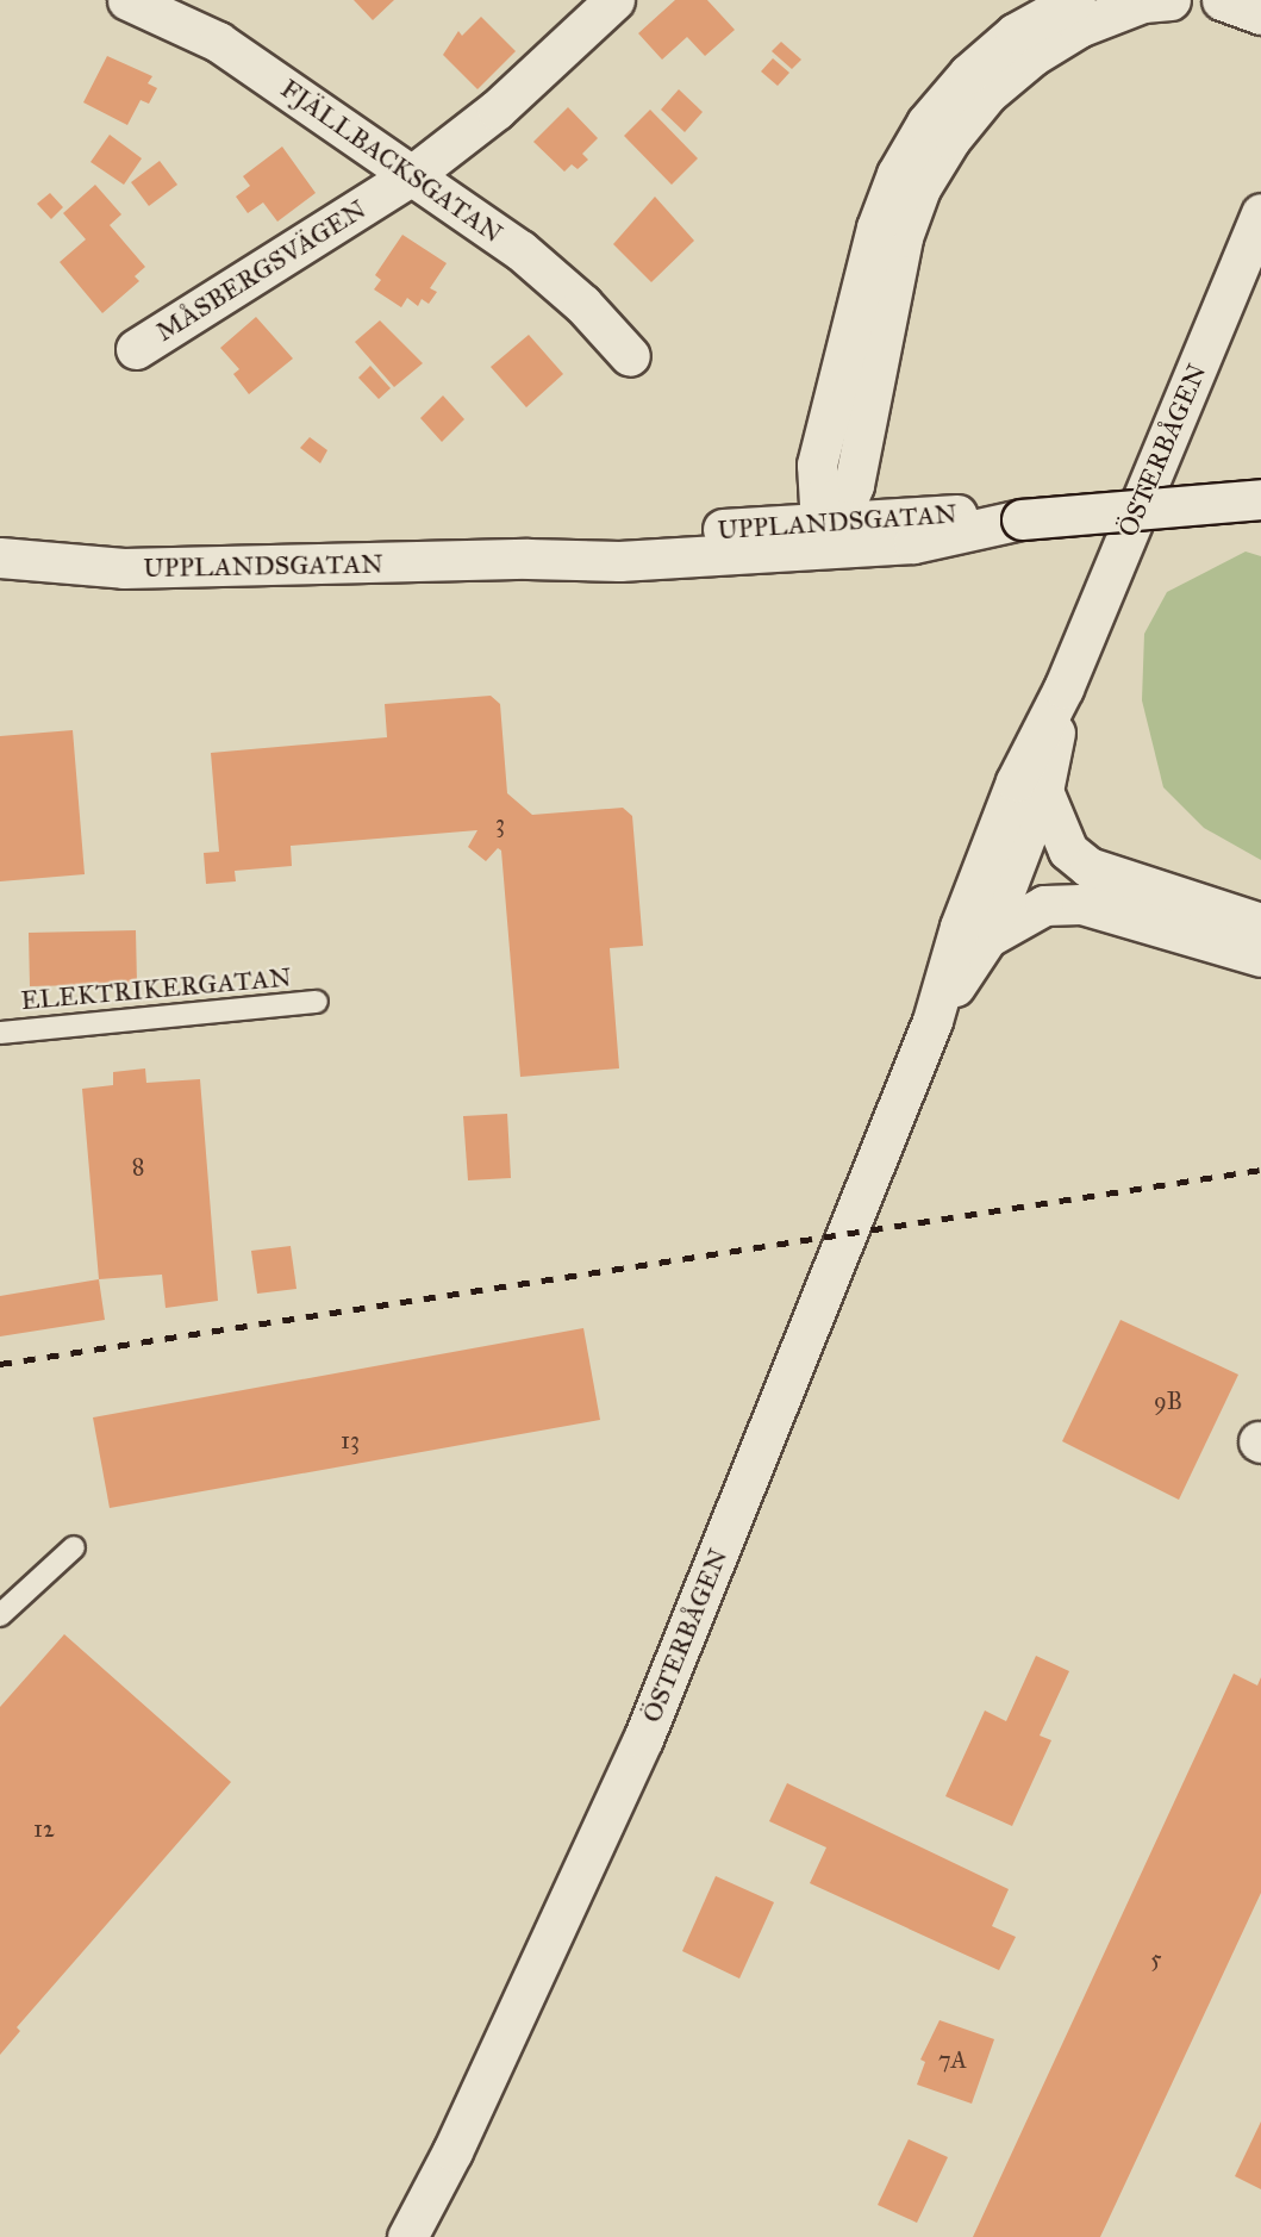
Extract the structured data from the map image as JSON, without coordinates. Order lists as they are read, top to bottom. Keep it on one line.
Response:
{"streets":{"main road":["FJÄLLBACKSGATAN","MÅSBERGSVÄGEN","ÖSTERBÅGEN","UPPLANDSGATAN"],"lane":["ELEKTRIKERGATAN"]},"crossings":[["FJÄLLBACKSGATAN","MÅSBERGSVÄGEN"]],"house_numbers":["3","8","9B","13","12","5","7A"]}
